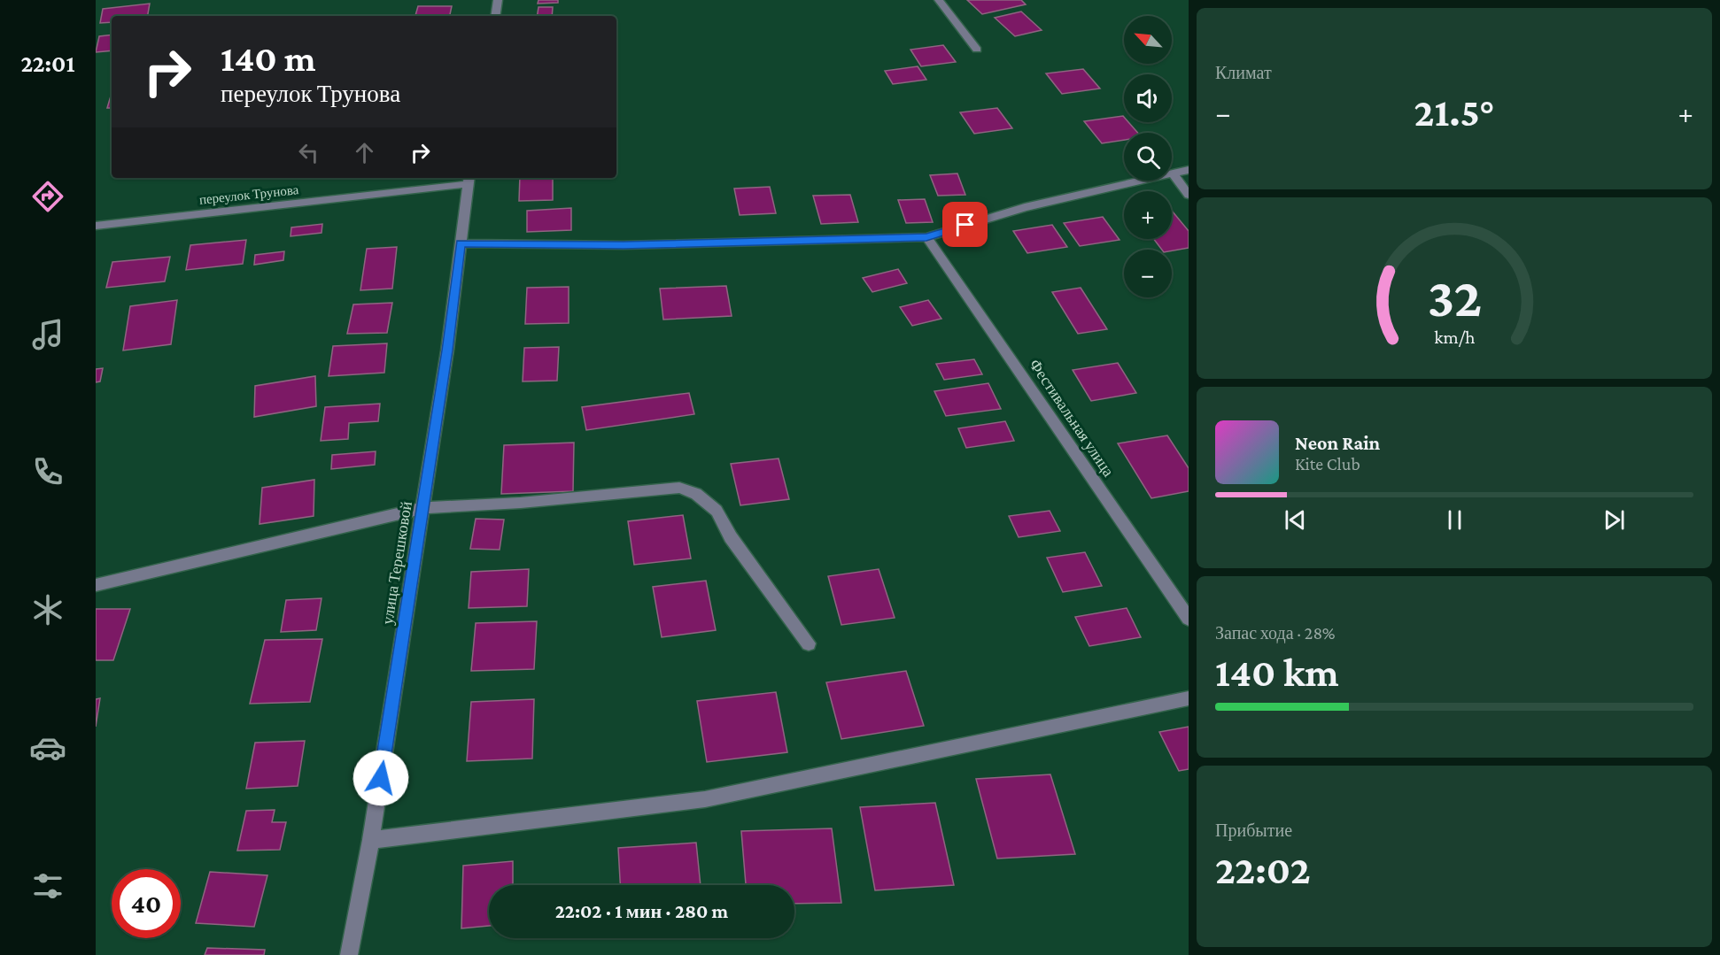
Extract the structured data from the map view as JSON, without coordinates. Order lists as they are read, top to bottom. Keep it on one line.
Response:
{"streets":{"street":["переулок Трунова","Фестивальная улица","улица Терешковой"]},"crossings":[["переулок Трунова","улица Терешковой"]],"north":"top left","page":{"tabs":"22:01","tile":["Климат",["Запас хода · 28%","140 km"],["Прибытие","22:02"]],"map_buttons":["+","−"],"turn":["140 m","переулок Трунова"],"heat":["−","21.5°","+"],"song":["Neon Rain","Kite Club"],"limit":"40","trip":"22:02 · 1 мин · 280 m","gauge":["32","km/h"]}}
